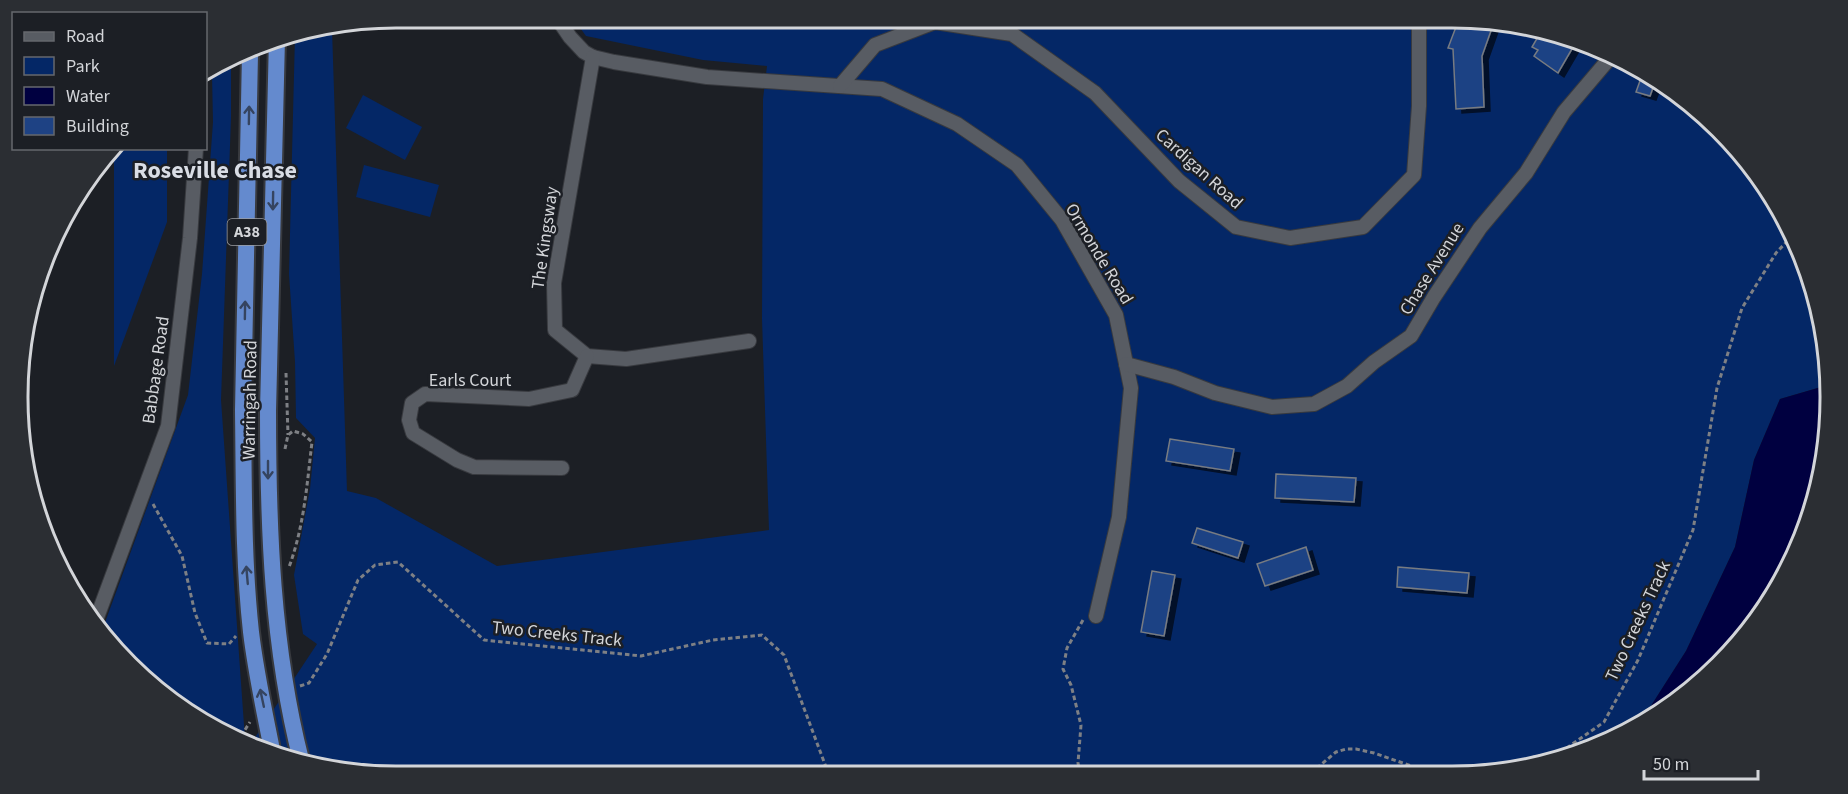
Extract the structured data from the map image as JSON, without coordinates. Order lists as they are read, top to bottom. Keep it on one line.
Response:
{"streets":{"highway":["A38","Warringah Road"],"street":["Cardigan Road","The Kingsway","Ormonde Road","Chase Avenue","Babbage Road","Earls Court"],"path":["Two Creeks Track"]},"crossings":[["Cardigan Road","Ormonde Road"],["The Kingsway","Ormonde Road"],["The Kingsway","Earls Court"],["Ormonde Road","Chase Avenue"]],"districts":["Roseville Chase"],"legend":["Road","Park","Water","Building"],"scale_bar":"50 m"}
